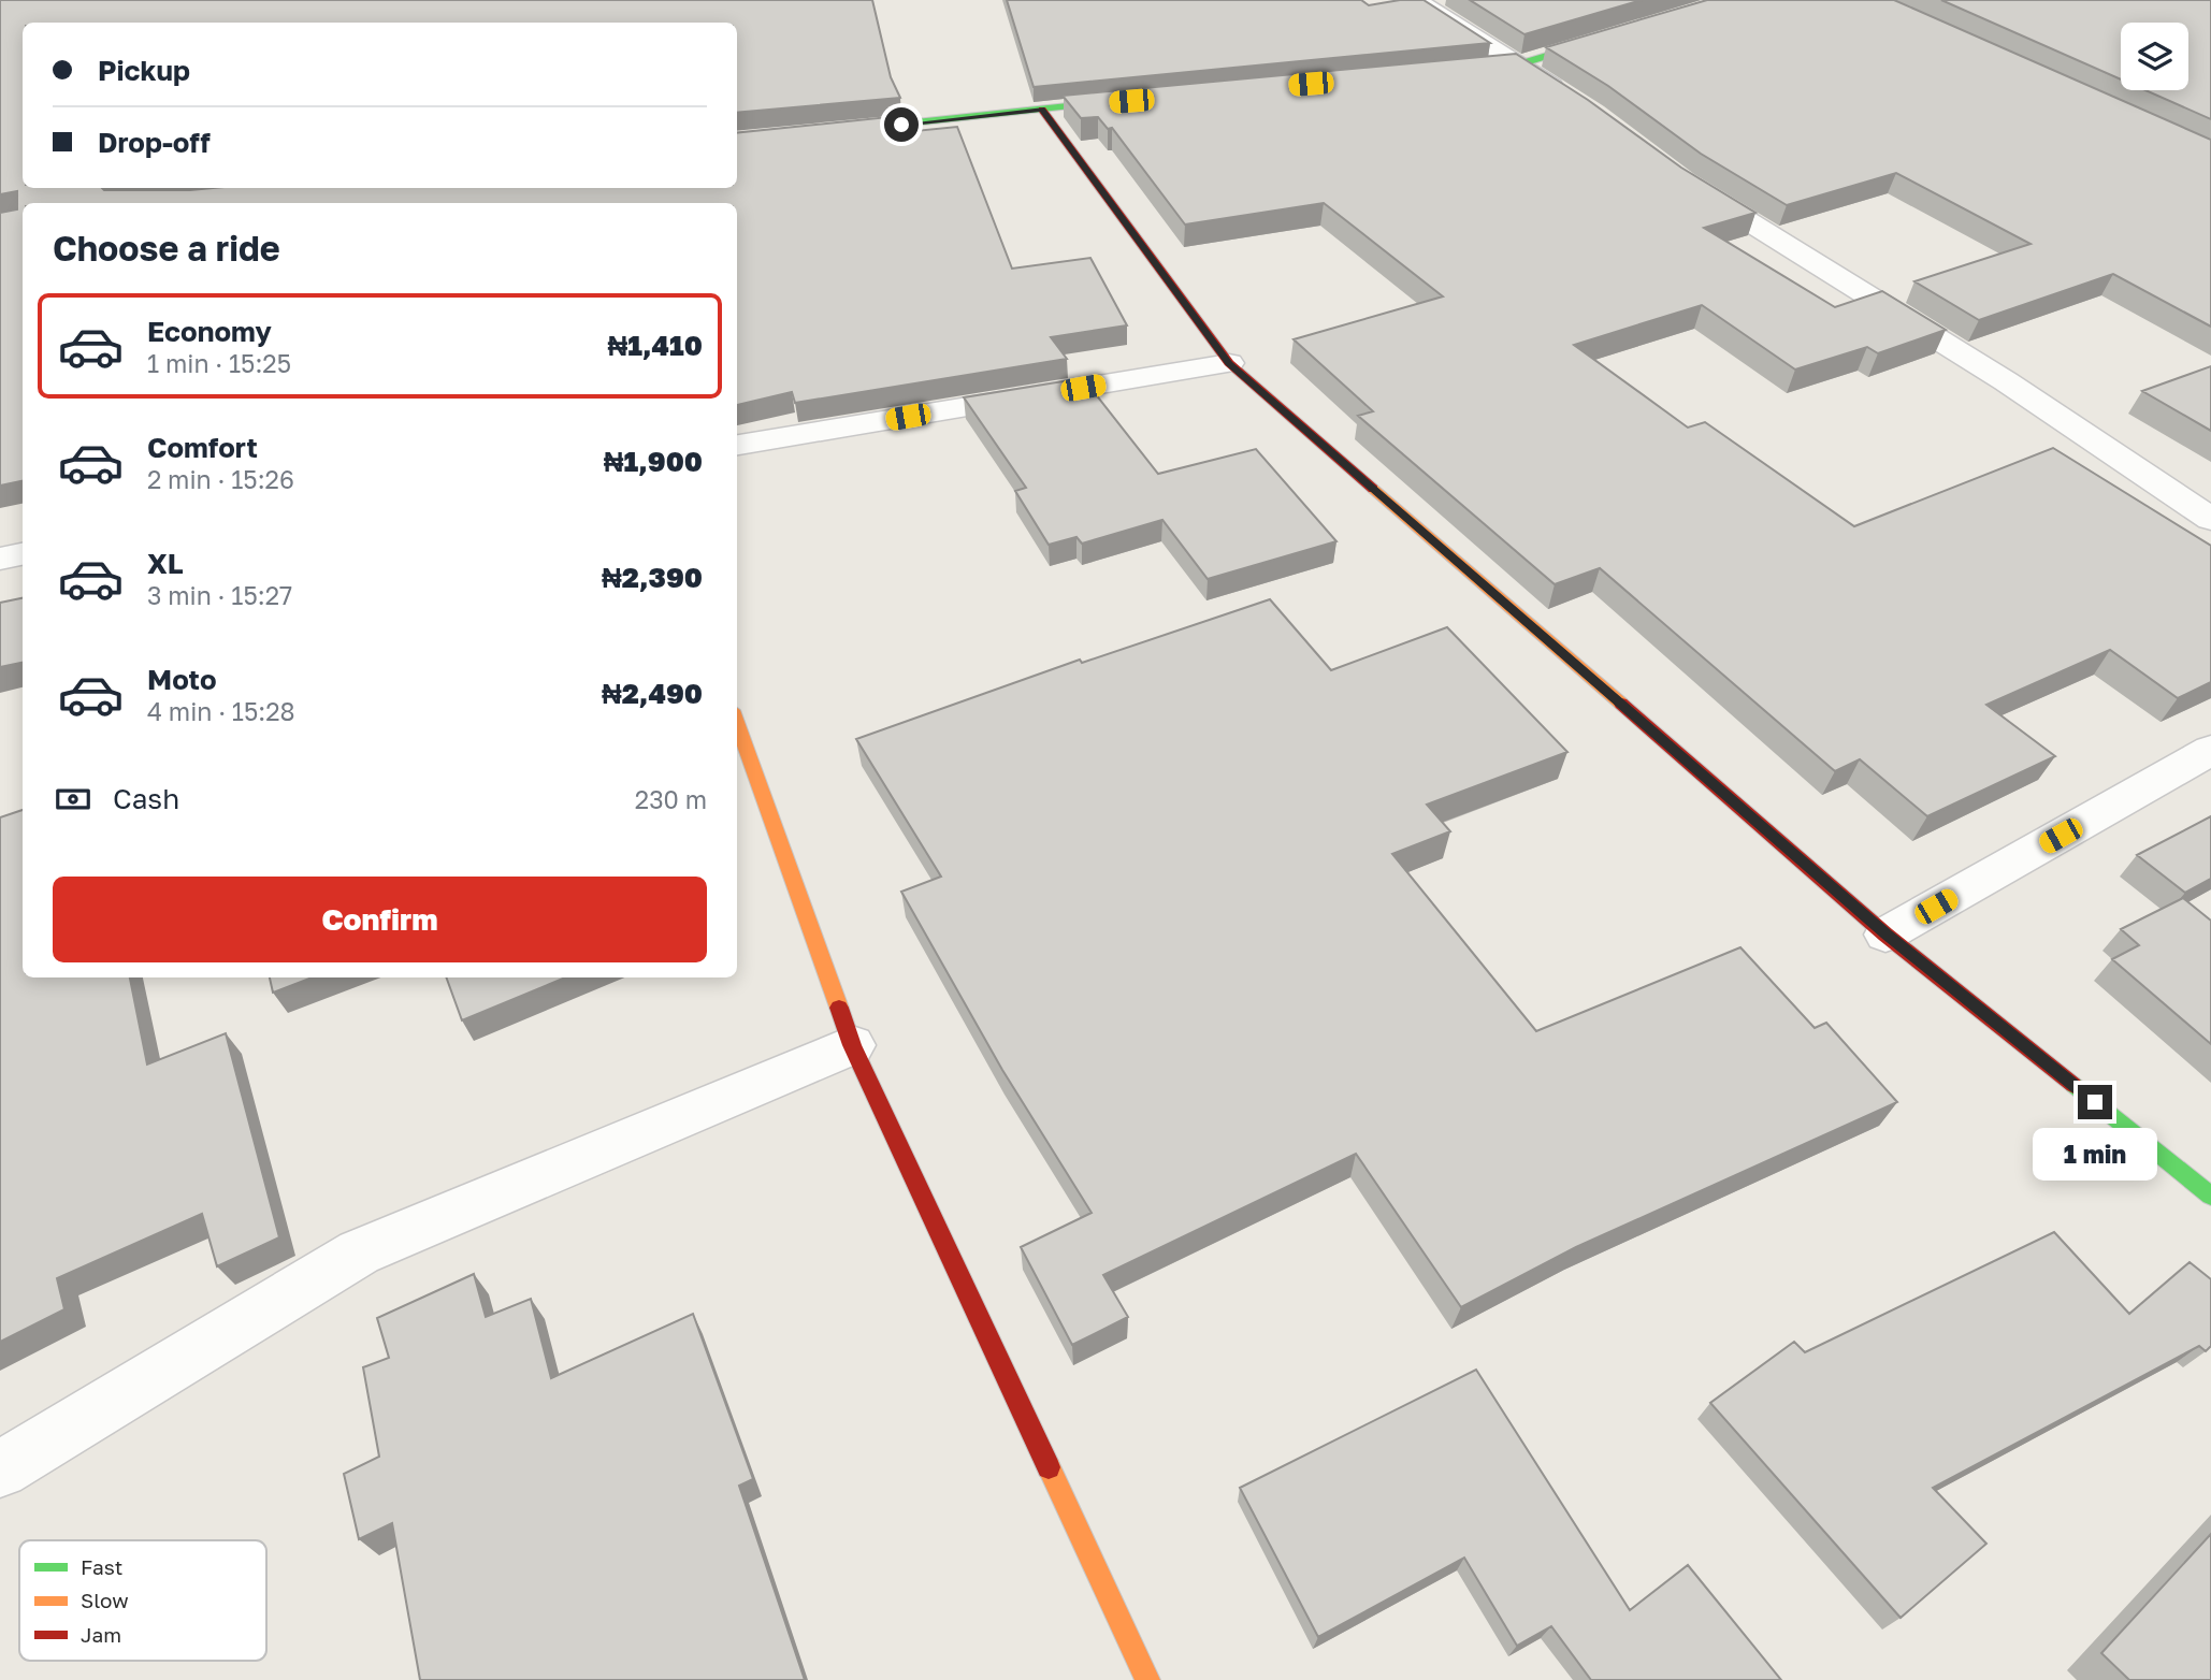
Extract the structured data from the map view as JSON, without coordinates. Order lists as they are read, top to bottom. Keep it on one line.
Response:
{"legend":["Fast","Slow","Jam"],"page":{"banner":["Pickup","Drop-off"],"heading":"Choose a ride","list":[{"name":"Economy","note":"1 min · 15:25","value":"₦1,410"},{"name":"Comfort","note":"2 min · 15:26","value":"₦1,900"},{"name":"XL","note":"3 min · 15:27","value":"₦2,390"},{"name":"Moto","note":"4 min · 15:28","value":"₦2,490"}],"pay":["Cash","230 m"],"buttons":"Confirm","bubble":"1 min"}}
